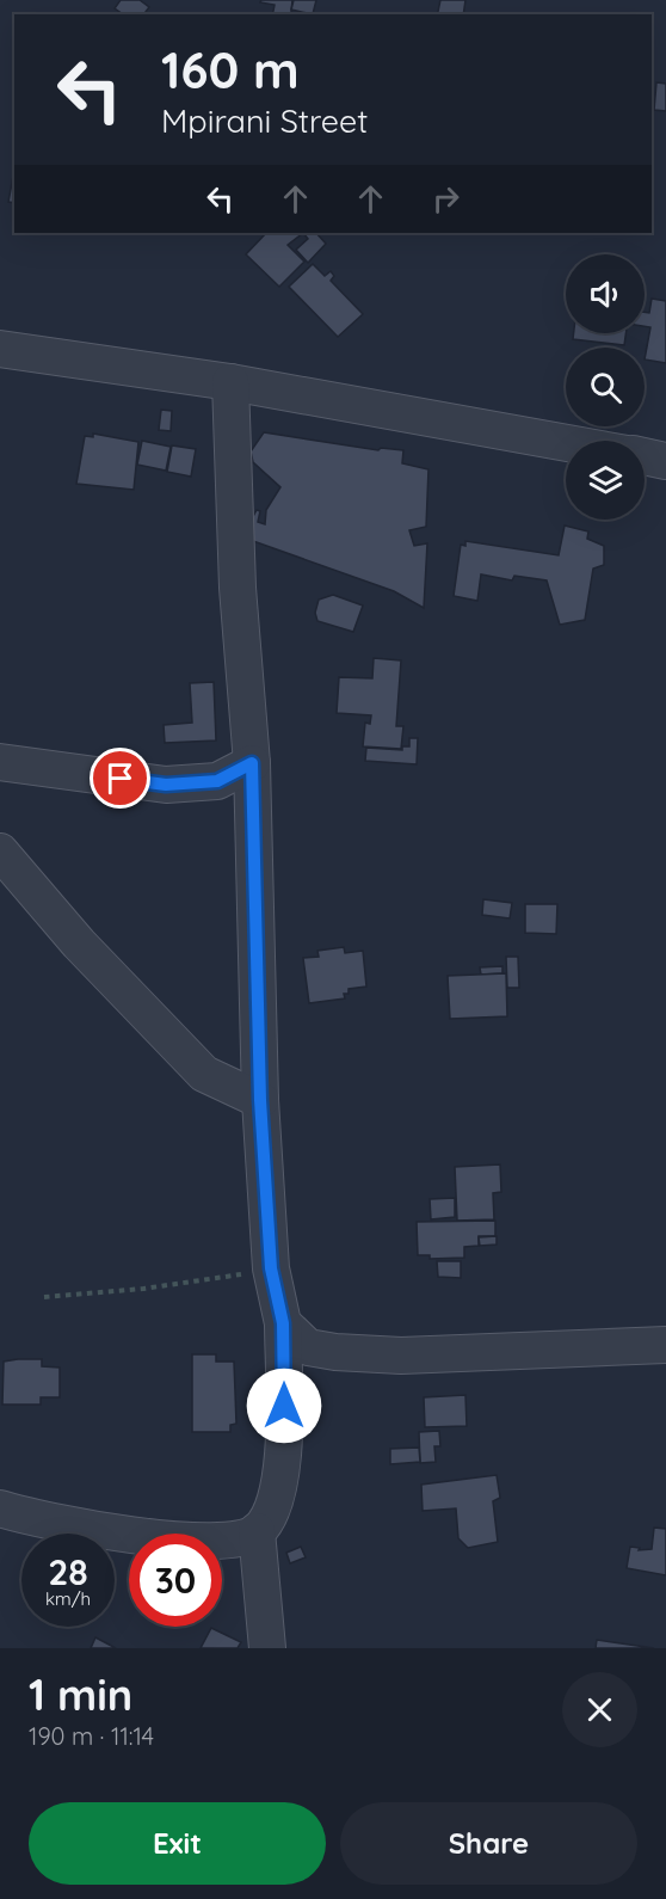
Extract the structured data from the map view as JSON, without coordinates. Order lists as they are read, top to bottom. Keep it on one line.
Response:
{"page":{"turn":["160 m","Mpirani Street"],"speed":"28 km/h","limit":"30","heading":["1 min","190 m · 11:14"],"buttons":["Exit","Share"]}}
